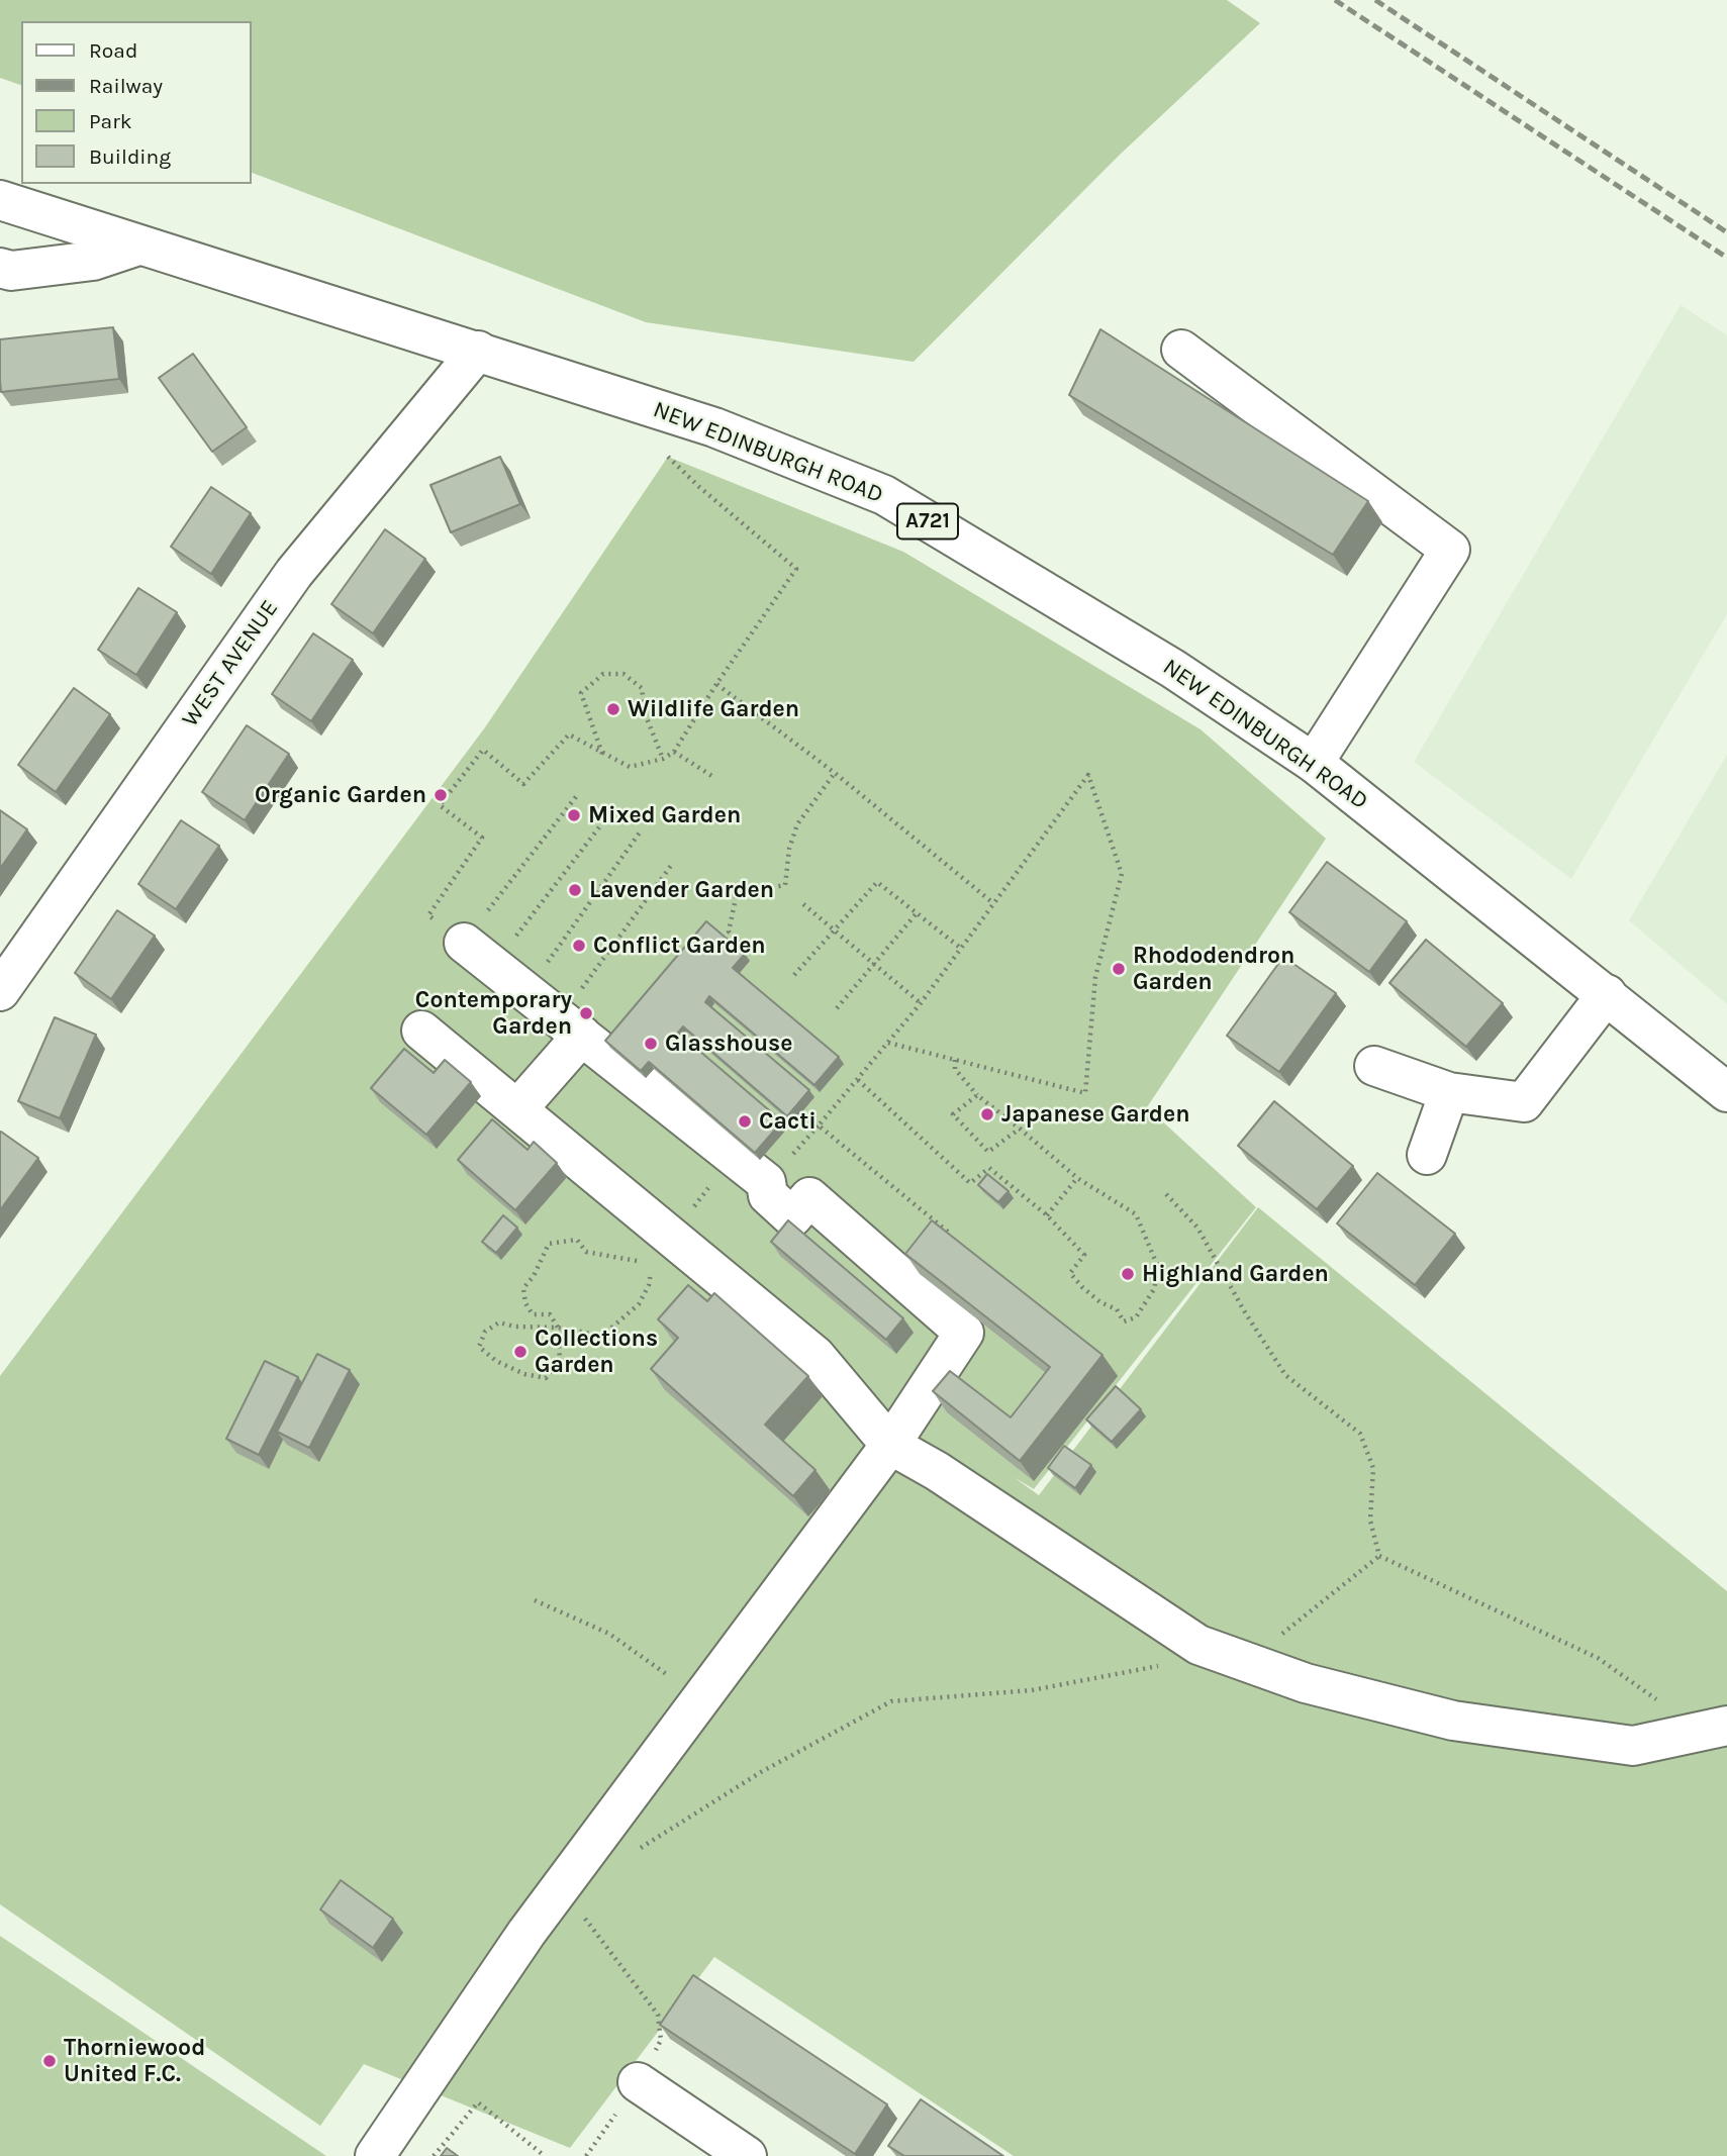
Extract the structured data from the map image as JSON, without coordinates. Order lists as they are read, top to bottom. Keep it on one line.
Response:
{"streets":{"main road":["NEW EDINBURGH ROAD","A721","WEST AVENUE"]},"crossings":[["NEW EDINBURGH ROAD","WEST AVENUE"]],"places":["Wildlife Garden","Organic Garden","Mixed Garden","Lavender Garden","Conflict Garden","Rhododendron Garden","Contemporary Garden","Glasshouse","Japanese Garden","Cacti","Highland Garden","Collections Garden","Thorniewood United F.C."],"legend":["Road","Railway","Park","Building"]}
